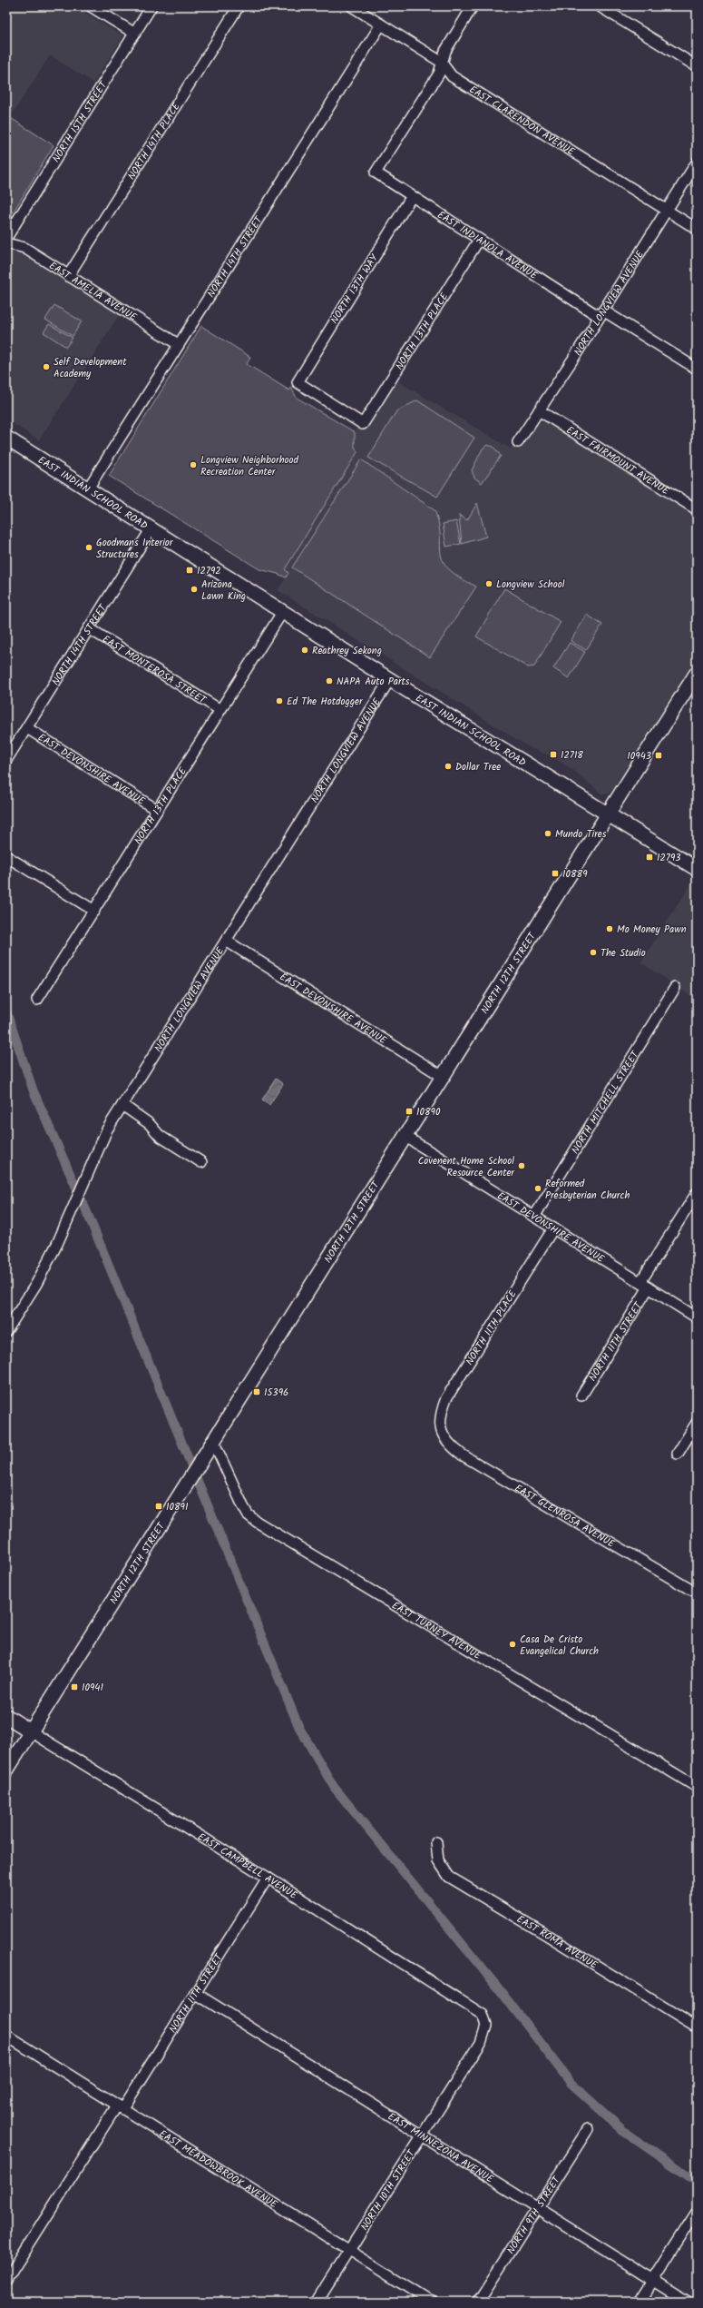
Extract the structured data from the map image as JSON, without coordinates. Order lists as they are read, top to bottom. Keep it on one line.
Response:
{"streets":{"street":["EAST CLARENDON AVENUE","NORTH 15TH STREET","NORTH 14TH PLACE","EAST INDIANOLA AVENUE","NORTH 14TH STREET","NORTH 13TH WAY","EAST AMELIA AVENUE","NORTH LONGVIEW AVENUE","NORTH 13TH PLACE","EAST FAIRMOUNT AVENUE","EAST INDIAN SCHOOL ROAD","EAST MONTEROSA STREET","EAST DEVONSHIRE AVENUE","NORTH 12TH STREET","NORTH MITCHELL STREET","NORTH 11TH PLACE","NORTH 11TH STREET","EAST GLENROSA AVENUE","EAST TURNEY AVENUE","EAST CAMPBELL AVENUE","EAST ROMA AVENUE","EAST MINNEZONA AVENUE","EAST MEADOWBROOK AVENUE","NORTH 10TH STREET","NORTH 9TH STREET"]},"crossings":[["EAST CLARENDON AVENUE","EAST INDIANOLA AVENUE"],["EAST CLARENDON AVENUE","NORTH 14TH STREET"],["EAST CLARENDON AVENUE","NORTH LONGVIEW AVENUE"],["NORTH 14TH PLACE","EAST AMELIA AVENUE"],["EAST INDIANOLA AVENUE","NORTH 13TH WAY"],["EAST INDIANOLA AVENUE","NORTH LONGVIEW AVENUE"],["EAST INDIANOLA AVENUE","NORTH 13TH PLACE"],["NORTH 14TH STREET","EAST AMELIA AVENUE"],["NORTH 14TH STREET","EAST INDIAN SCHOOL ROAD"],["NORTH 14TH STREET","EAST MONTEROSA STREET"],["NORTH 14TH STREET","EAST DEVONSHIRE AVENUE"],["NORTH 13TH WAY","NORTH 13TH PLACE"],["NORTH LONGVIEW AVENUE","EAST FAIRMOUNT AVENUE"],["NORTH LONGVIEW AVENUE","EAST INDIAN SCHOOL ROAD"],["NORTH LONGVIEW AVENUE","EAST DEVONSHIRE AVENUE"],["NORTH 13TH PLACE","EAST INDIAN SCHOOL ROAD"],["NORTH 13TH PLACE","EAST MONTEROSA STREET"],["NORTH 13TH PLACE","EAST DEVONSHIRE AVENUE"],["EAST INDIAN SCHOOL ROAD","NORTH 12TH STREET"],["EAST DEVONSHIRE AVENUE","NORTH 12TH STREET"],["EAST DEVONSHIRE AVENUE","NORTH MITCHELL STREET"],["EAST DEVONSHIRE AVENUE","NORTH 11TH PLACE"],["EAST DEVONSHIRE AVENUE","NORTH 11TH STREET"],["NORTH 12TH STREET","EAST TURNEY AVENUE"],["NORTH 12TH STREET","EAST CAMPBELL AVENUE"],["NORTH 11TH PLACE","EAST GLENROSA AVENUE"],["NORTH 11TH STREET","EAST CAMPBELL AVENUE"],["NORTH 11TH STREET","EAST MINNEZONA AVENUE"],["NORTH 11TH STREET","EAST MEADOWBROOK AVENUE"],["EAST CAMPBELL AVENUE","NORTH 10TH STREET"],["EAST MINNEZONA AVENUE","NORTH 10TH STREET"],["EAST MINNEZONA AVENUE","NORTH 9TH STREET"],["EAST MEADOWBROOK AVENUE","NORTH 10TH STREET"]],"places":{"other":["Self Development Academy","Longview Neighborhood Recreation Center","Goodmans Interior Structures","Longview School","Arizona Lawn King","Reathrey Sekong","NAPA Auto Parts","Ed The Hotdogger","Dollar Tree","Mundo Tires","Mo Money Pawn","The Studio","Covenent Home School Resource Center","Reformed Presbyterian Church","Casa De Cristo Evangelical Church"],"transit":["12792","12718","10943","12793","10889","10890","15396","10891","10941"]}}
